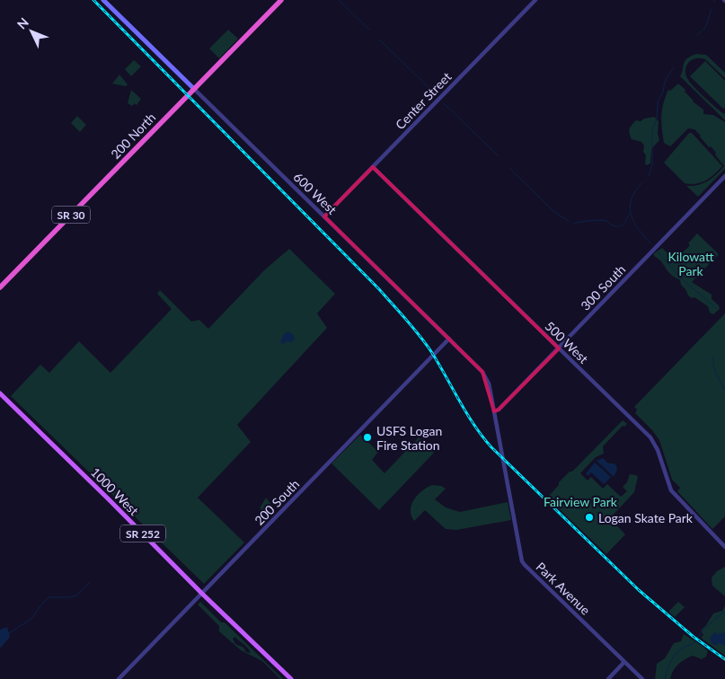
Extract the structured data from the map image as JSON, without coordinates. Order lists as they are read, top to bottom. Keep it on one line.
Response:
{"streets":{"highway":["200 North","SR 30"],"main road":["600 West","1000 West","SR 252"],"street":["Center Street","300 South","500 West","200 South","Park Avenue"]},"crossings":[["Center Street","600 West"],["Center Street","500 West"],["200 North","600 West"],["600 West","300 South"],["600 West","200 South"],["600 West","Park Avenue"],["300 South","500 West"],["300 South","Park Avenue"],["1000 West","200 South"]],"parks":["Kilowatt Park","Fairview Park"],"places":["USFS Logan Fire Station","Logan Skate Park"],"north":"top left"}
